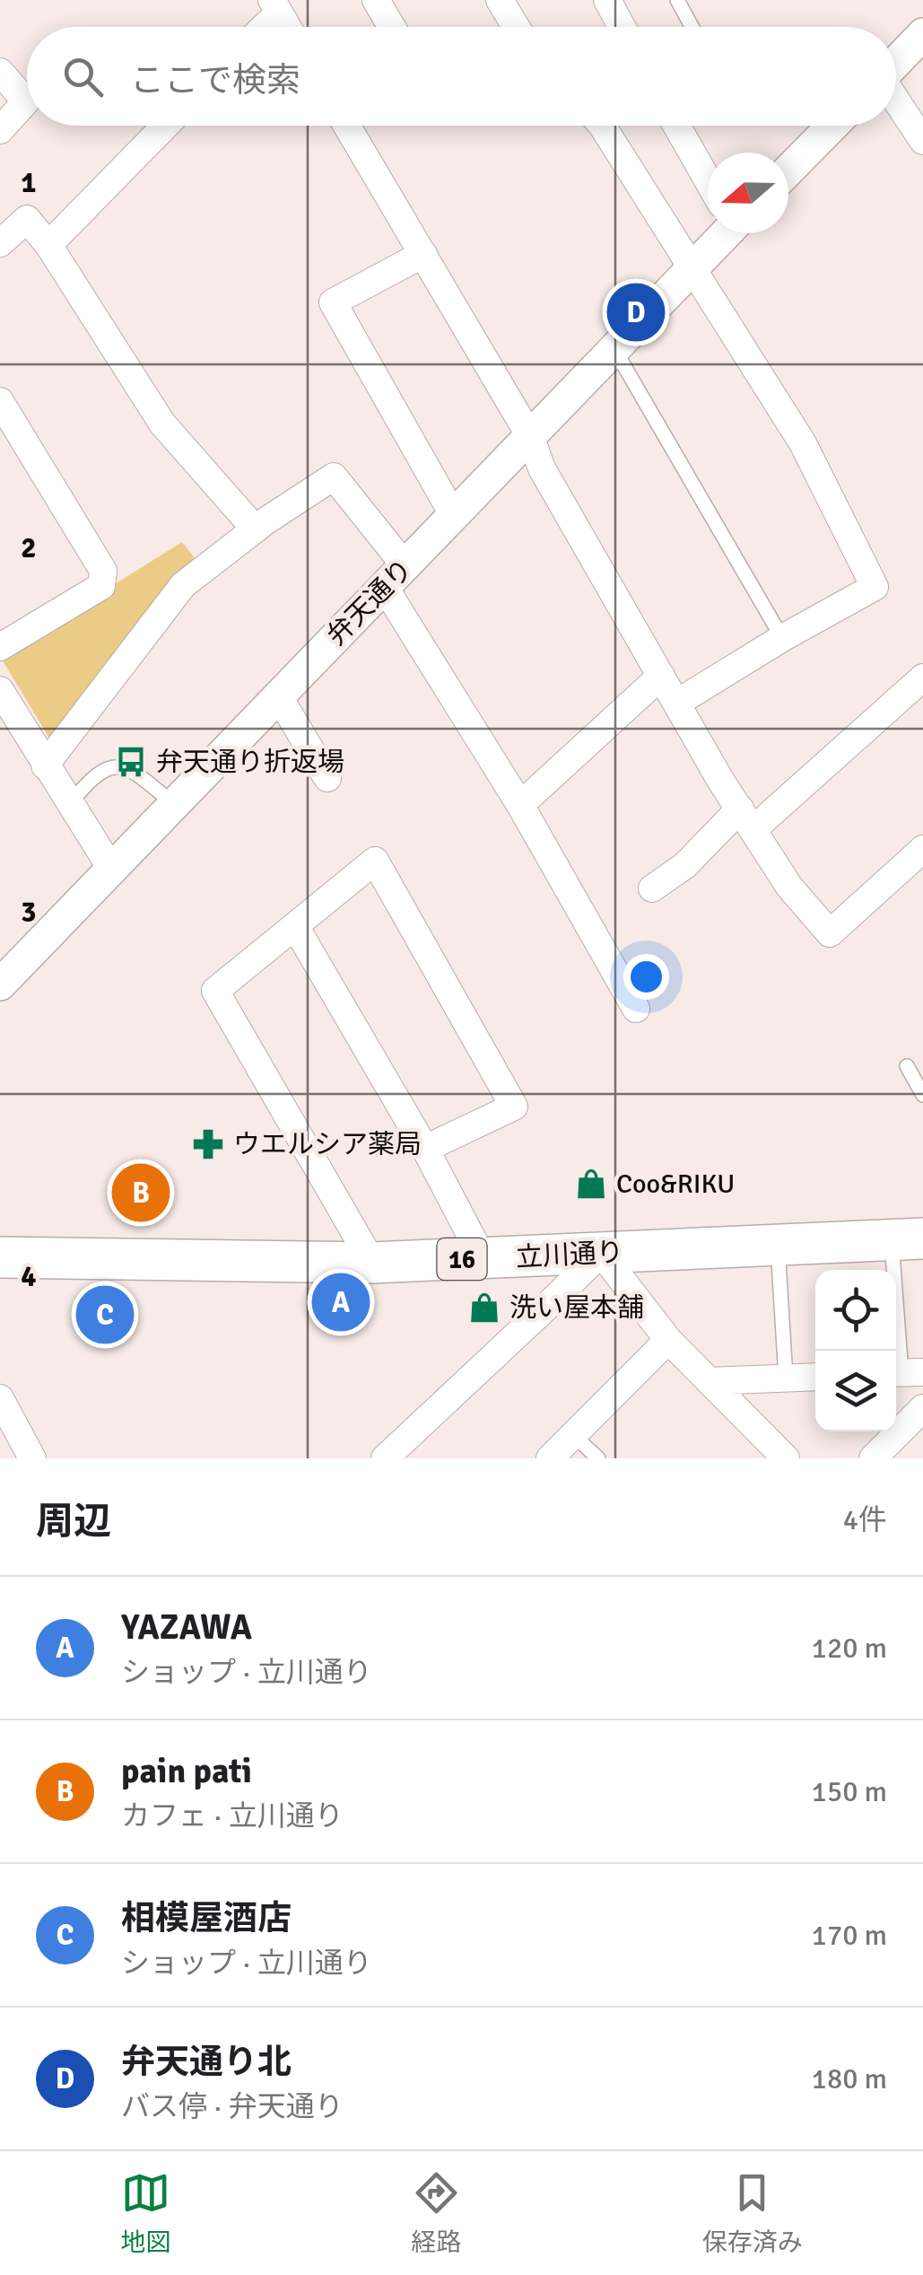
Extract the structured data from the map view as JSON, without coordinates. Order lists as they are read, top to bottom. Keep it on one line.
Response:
{"streets":{"main road":["立川通り","16"],"street":["弁天通り"]},"places":{"bus stop":["弁天通り折返場"],"pharmacy":["ウエルシア薬局"],"shop":["Coo&RIKU","洗い屋本舗"]},"north":"left","page":{"search":"ここで検索","pins":["D","B","A","C"],"heading":["周辺","4件"],"list":[{"mark":"A","name":"YAZAWA","note":"ショップ · 立川通り","value":"120 m"},{"mark":"B","name":"pain pati","note":"カフェ · 立川通り","value":"150 m"},{"mark":"C","name":"相模屋酒店","note":"ショップ · 立川通り","value":"170 m"},{"mark":"D","name":"弁天通り北","note":"バス停 · 弁天通り","value":"180 m"}],"nav":["地図","経路","保存済み"]},"grid":{"rows":["1","2","3","4"]}}
